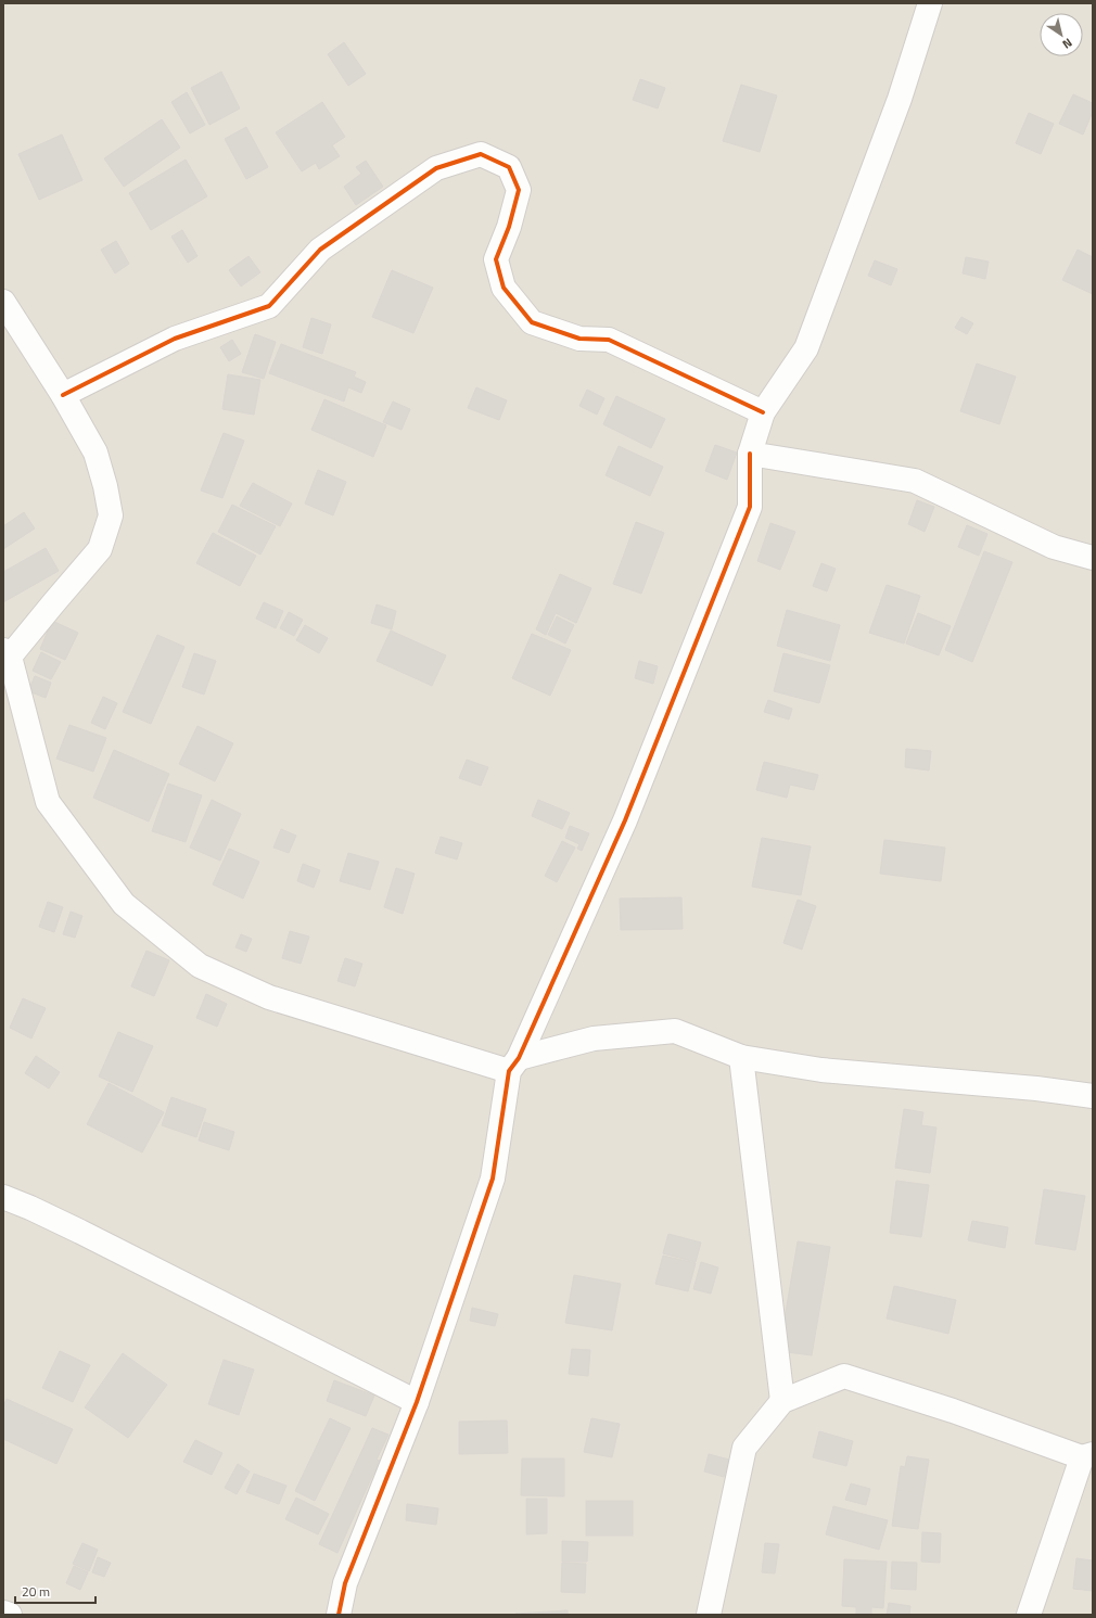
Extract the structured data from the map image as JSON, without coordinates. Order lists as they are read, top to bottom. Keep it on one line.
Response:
{"scale_bar":"20 m","north":"bottom right"}
